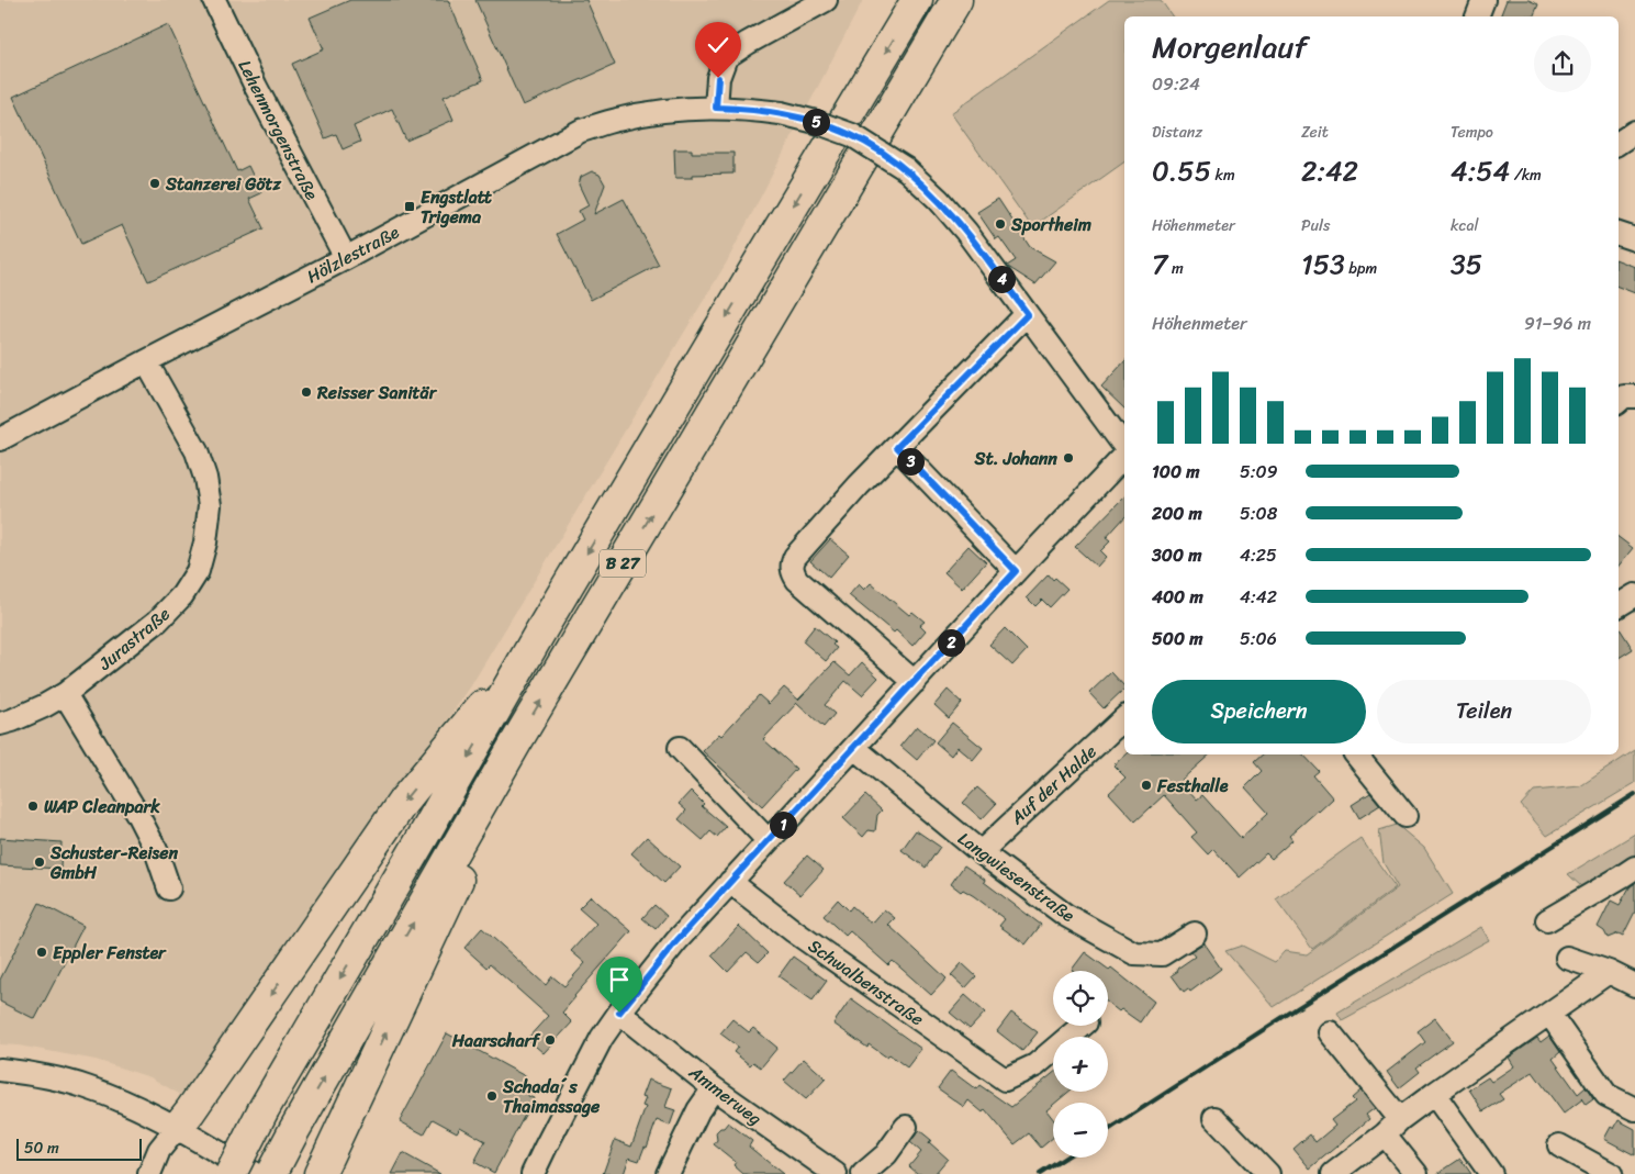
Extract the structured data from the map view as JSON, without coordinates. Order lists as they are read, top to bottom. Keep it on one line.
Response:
{"streets":{"highway":["B 27"],"street":["Lehenmorgenstraße","Hölzlestraße","Jurastraße","Auf der Halde","Langwiesenstraße","Schwalbenstraße","Ammerweg"]},"crossings":[["Lehenmorgenstraße","Hölzlestraße"],["Hölzlestraße","Jurastraße"],["Auf der Halde","Langwiesenstraße"]],"places":{"other":["Stanzerei Götz","Sportheim","Reisser Sanitär","St. Johann","Festhalle","WAP Cleanpark","Schuster-Reisen GmbH","Eppler Fenster","Haarscharf","Schada´s Thaimassage"],"transit":["Engstlatt Trigema"]},"scale_bar":"50 m","page":{"heading":["Morgenlauf","09:24"],"pins":["5","4","3","2","1"],"stats":[["Distanz","0.55 km"],["Zeit","2:42"],["Tempo","4:54 /km"],["Höhenmeter","7 m"],["Puls","153 bpm"],["kcal","35"]],"chart":["Höhenmeter","91–96 m"],"list":[{"name":"100 m","note":"5:09"},{"name":"200 m","note":"5:08"},{"name":"300 m","note":"4:25"},{"name":"400 m","note":"4:42"},{"name":"500 m","note":"5:06"}],"buttons":["Speichern","Teilen"],"map_buttons":["+","−"],"scale":"50 m"}}
